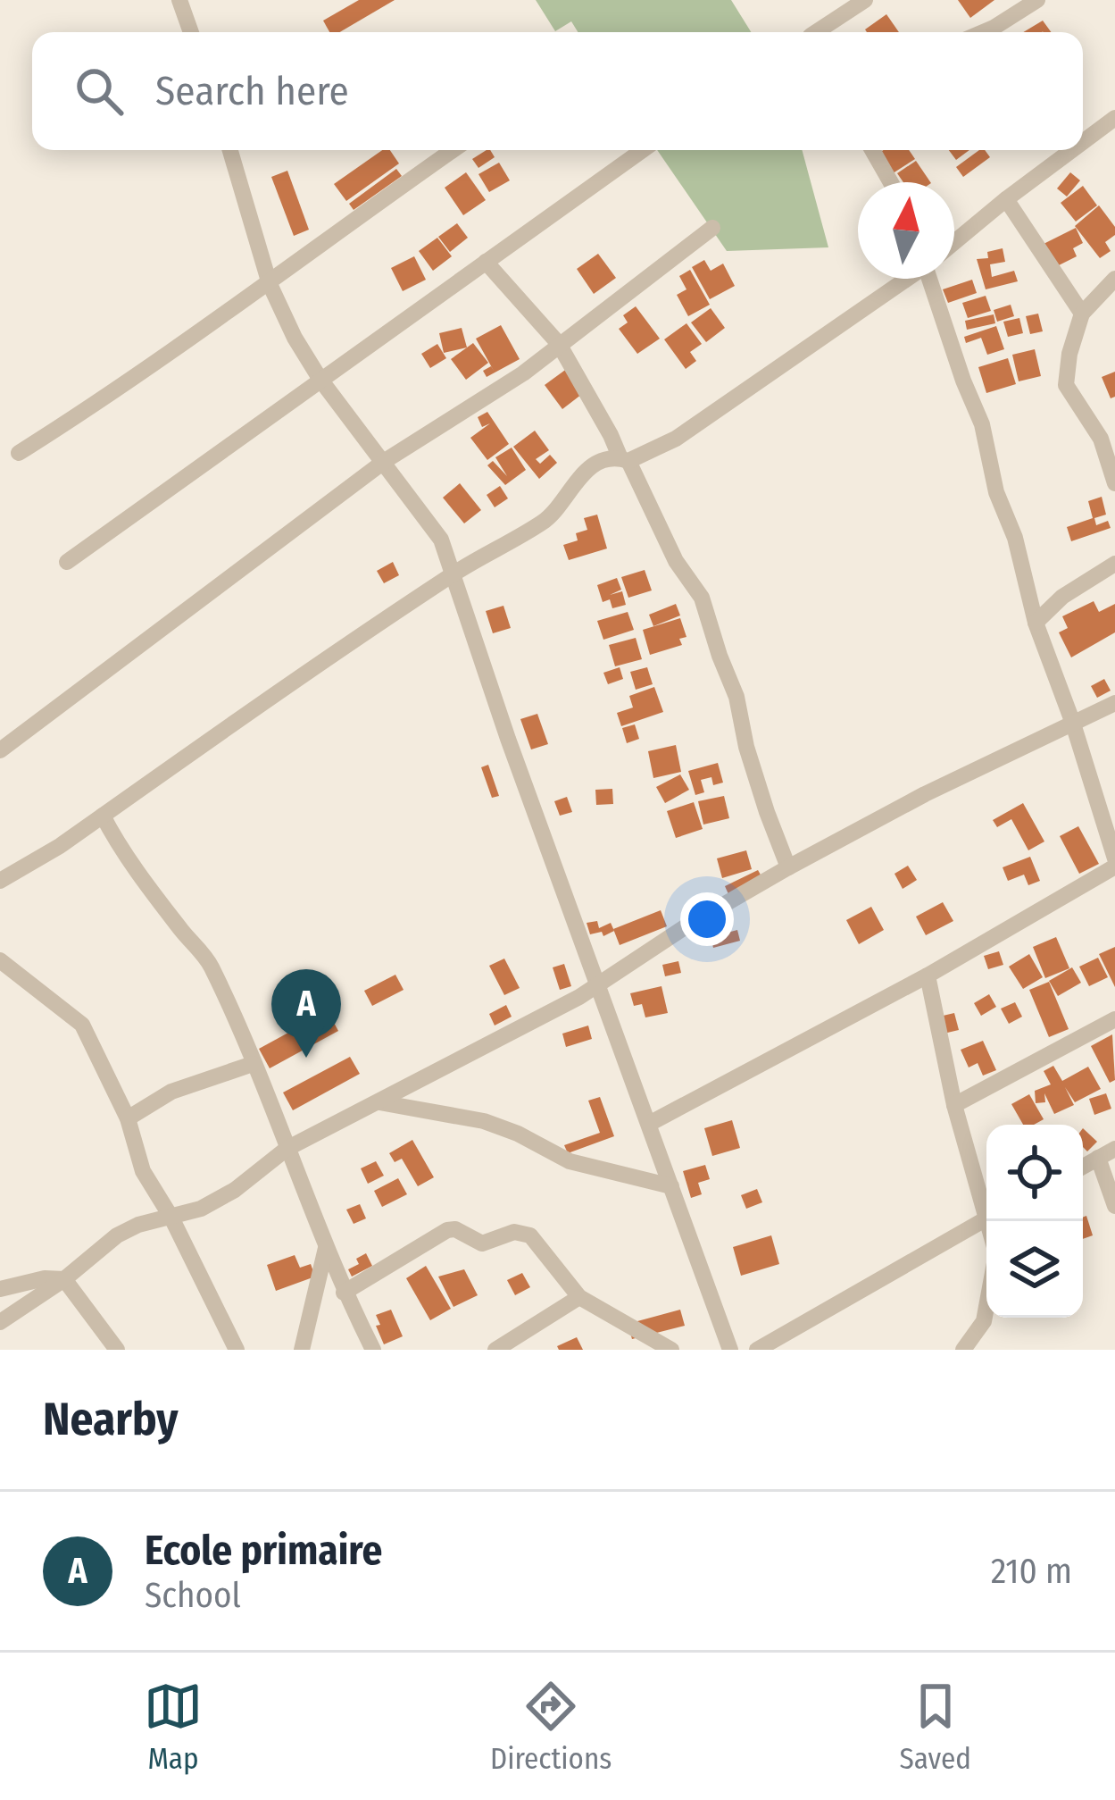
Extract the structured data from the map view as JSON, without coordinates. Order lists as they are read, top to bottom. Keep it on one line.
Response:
{"north":"top","page":{"search":"Search here","pins":"A","heading":"Nearby","list":[{"mark":"A","name":"Ecole primaire","note":"School","value":"210 m"}],"nav":["Map","Directions","Saved"]}}
